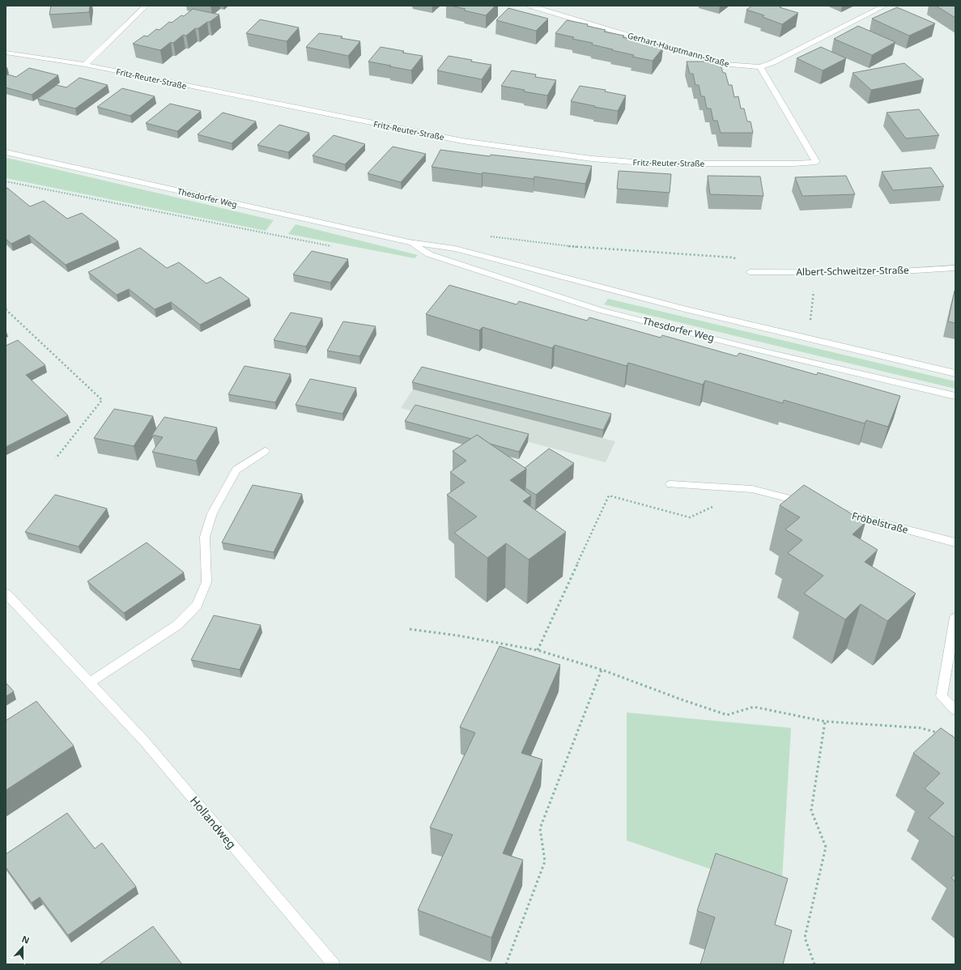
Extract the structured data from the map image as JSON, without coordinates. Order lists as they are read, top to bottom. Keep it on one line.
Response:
{"streets":{"street":["Gerhart-Hauptmann-Straße","Fritz-Reuter-Straße","Thesdorfer Weg","Albert-Schweitzer-Straße","Fröbelstraße","Hollandweg"]},"crossings":[["Gerhart-Hauptmann-Straße","Fritz-Reuter-Straße"]],"north":"top"}
